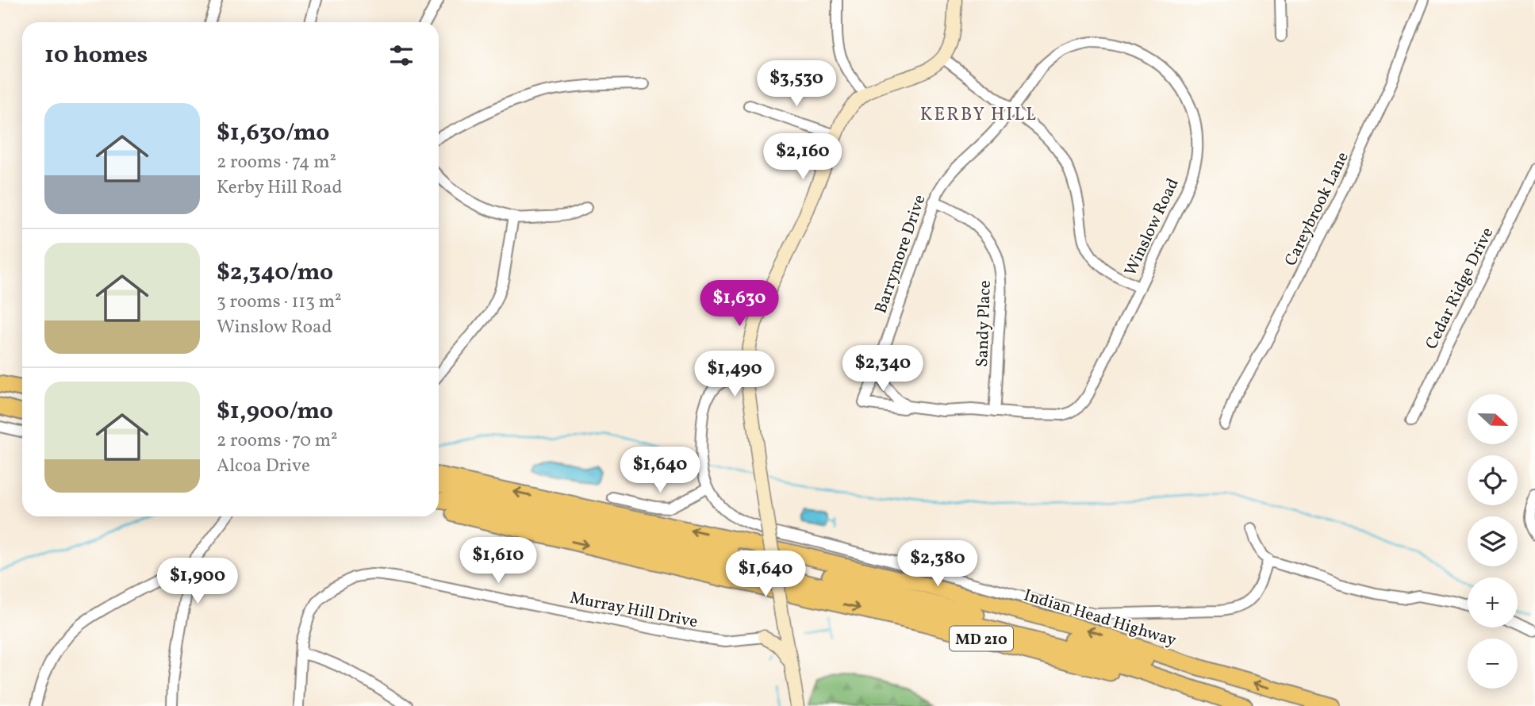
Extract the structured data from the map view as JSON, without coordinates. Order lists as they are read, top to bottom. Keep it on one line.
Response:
{"streets":{"highway":["Indian Head Highway","MD 210"],"street":["Careybrook Lane","Winslow Road","Barrymore Drive","Cedar Ridge Drive","Sandy Place","Murray Hill Drive"]},"crossings":[["Winslow Road","Barrymore Drive"],["Winslow Road","Sandy Place"],["Barrymore Drive","Sandy Place"]],"districts":["KERBY HILL"],"north":"right","page":{"heading":"10 homes","price":["$3,530","$2,160","$1,630","$2,340","$1,490","$1,640","$1,610","$2,380","$1,640","$1,900"],"list":[{"name":"$1,630/mo","note":"2 rooms · 74 m² · Kerby Hill Road"},{"name":"$2,340/mo","note":"3 rooms · 113 m² · Winslow Road"},{"name":"$1,900/mo","note":"2 rooms · 70 m² · Alcoa Drive"}],"map_buttons":["+","−"]}}
